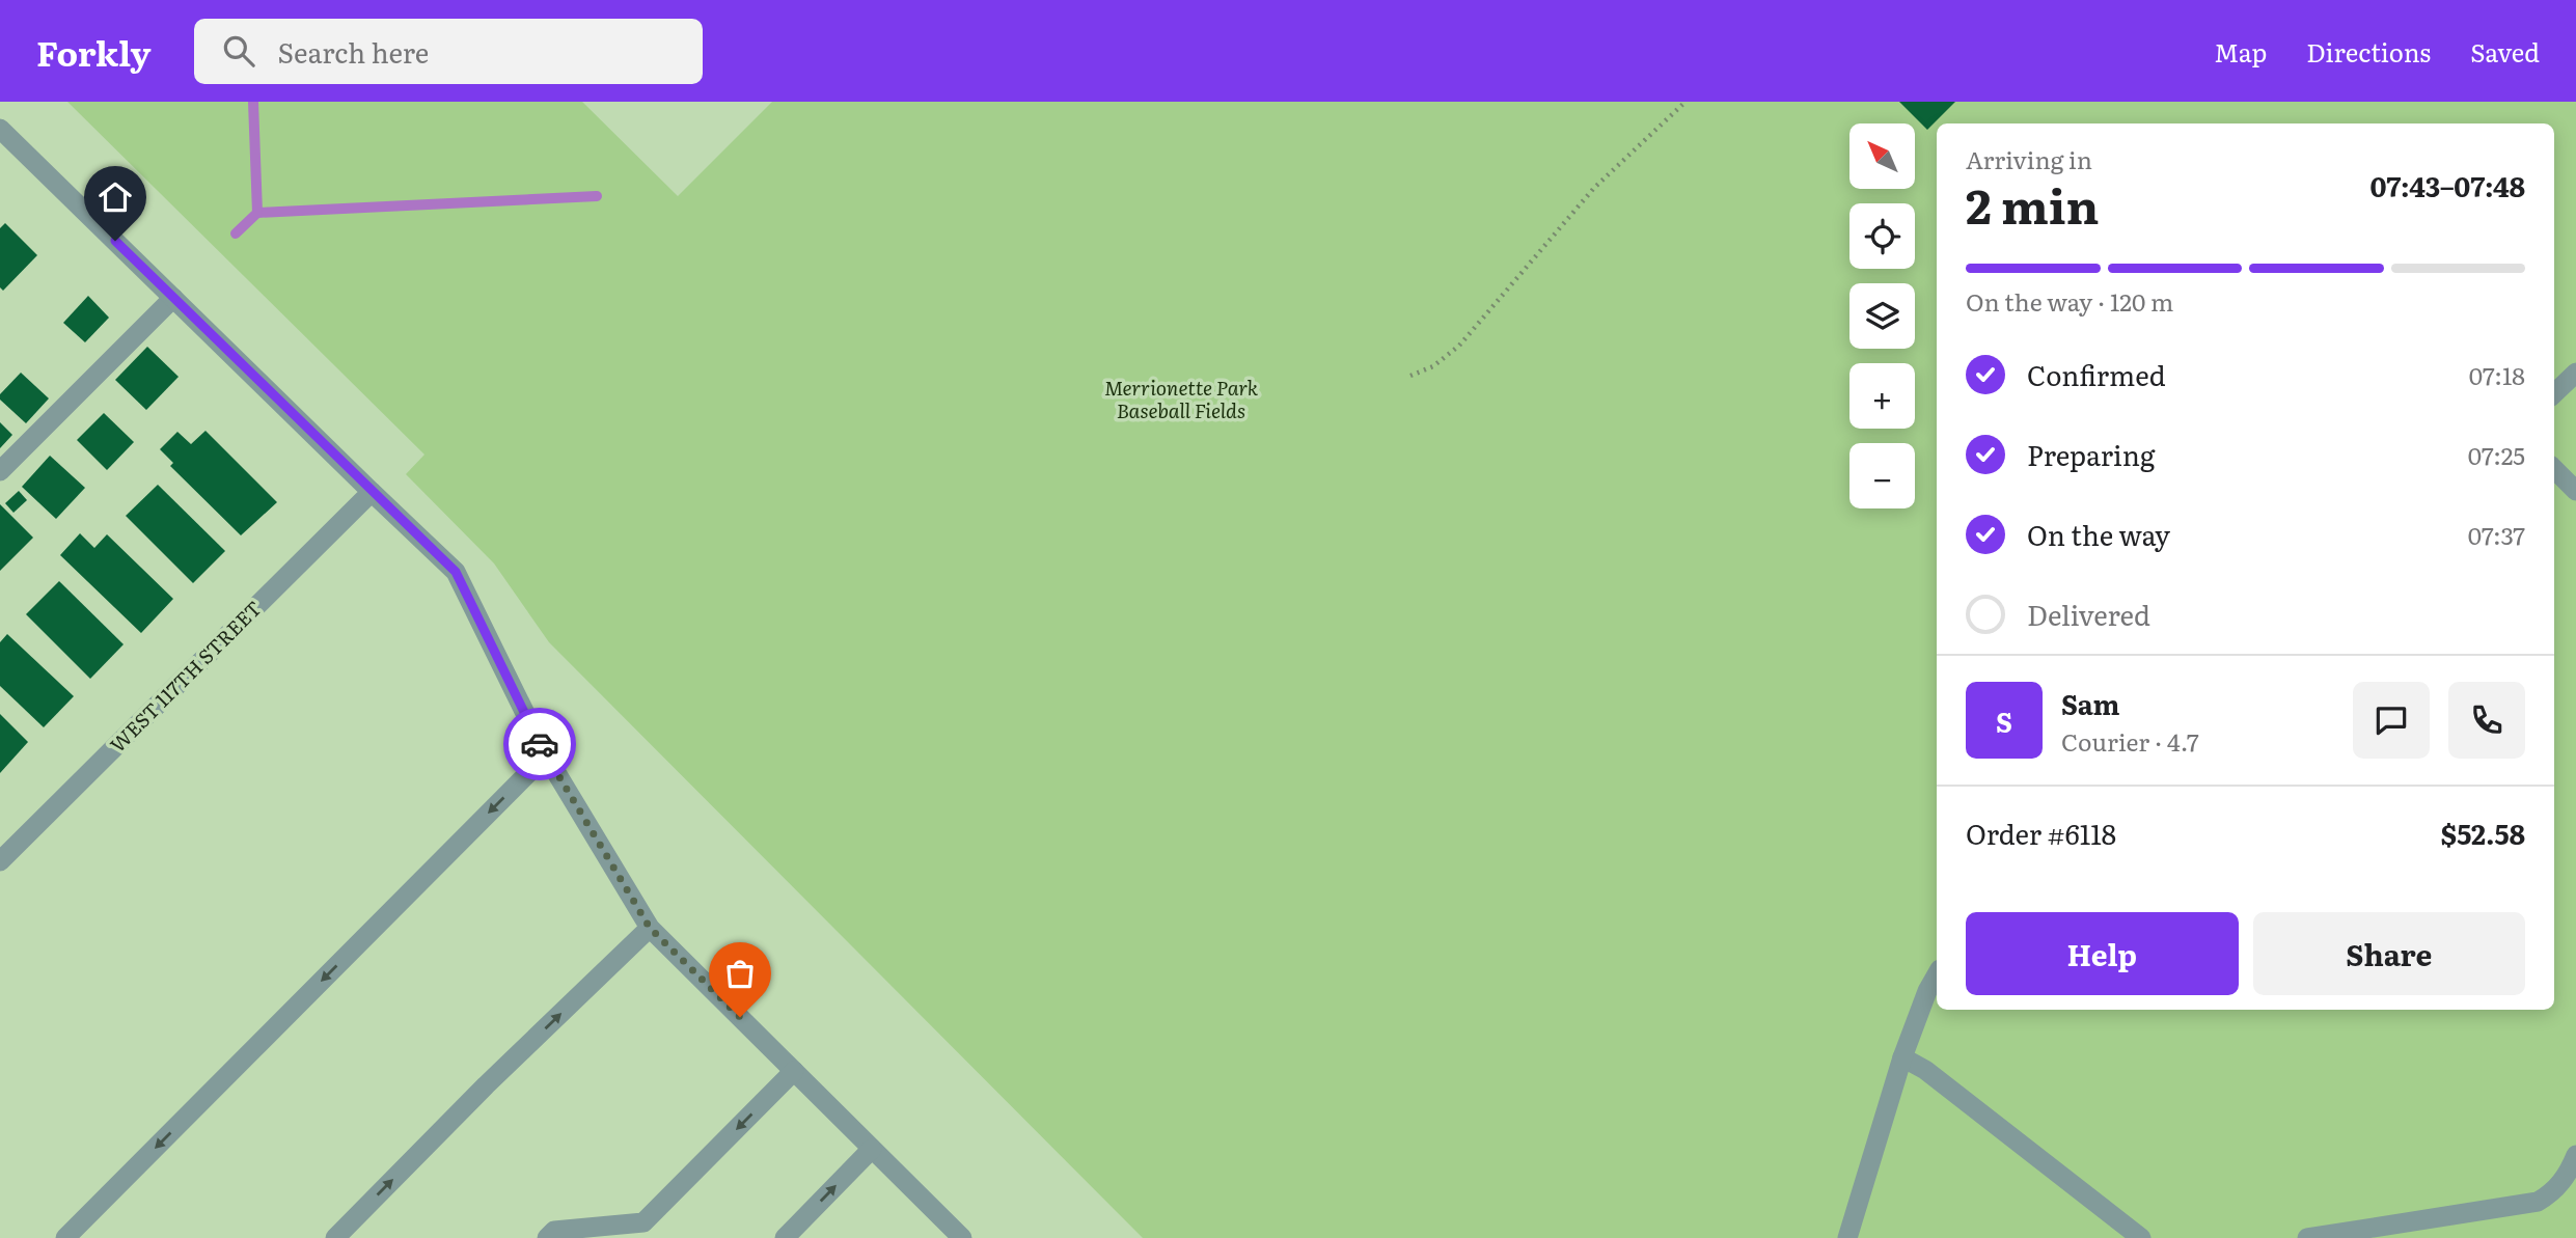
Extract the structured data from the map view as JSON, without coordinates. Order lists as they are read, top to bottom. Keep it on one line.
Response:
{"streets":{"street":["WEST 117TH STREET"]},"parks":["Merrionette Park Baseball Fields"],"north":"top left","page":{"header":"Forkly","search":"Search here","nav":["Map","Directions","Saved"],"map_buttons":["+","−"],"heading":["2 min","Arriving in","07:43–07:48"],"panel":["Sam","Courier · 4.7","Order #6118","$52.58"],"bar":"On the way · 120 m","list":[["Confirmed","07:18"],["Preparing","07:25"],["On the way","07:37"],"Delivered"],"round":"S","buttons":["Help","Share"]}}
